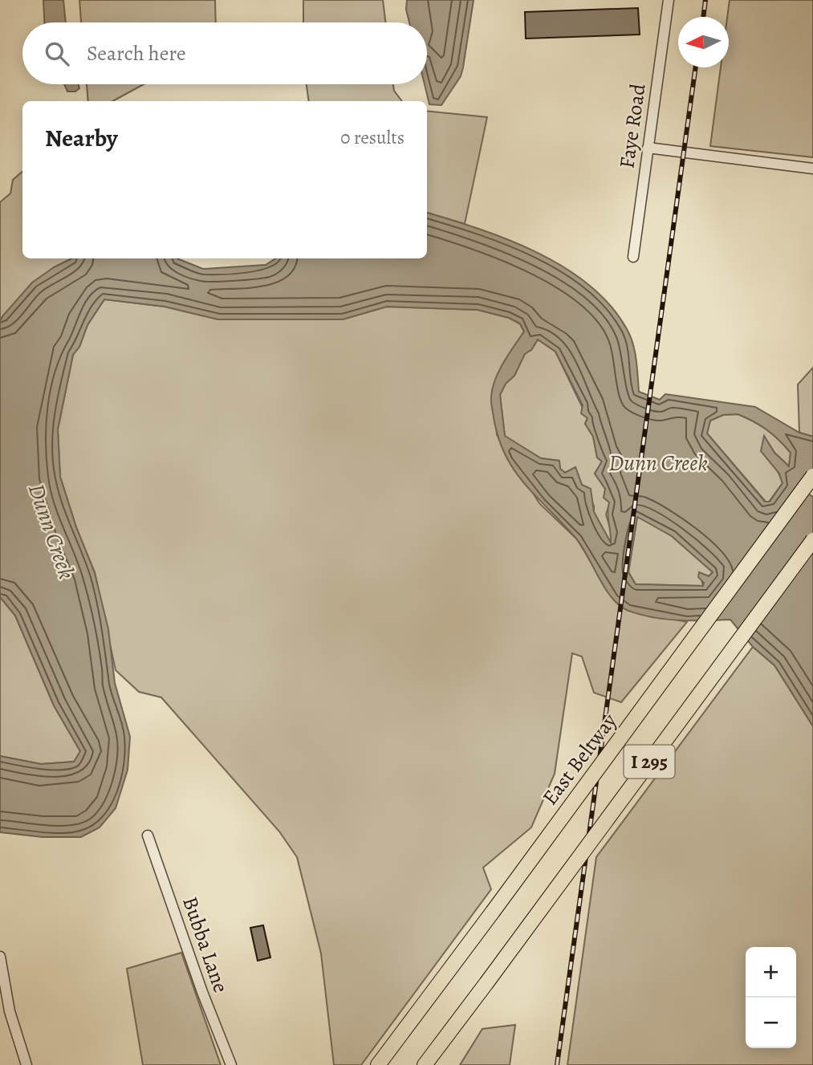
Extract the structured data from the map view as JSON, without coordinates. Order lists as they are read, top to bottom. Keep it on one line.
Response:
{"streets":{"highway":["East Beltway","I 295"],"street":["Faye Road","Bubba Lane"]},"water":["Dunn Creek"],"north":"left","page":{"search":"Search here","heading":["Nearby","0 results"],"map_buttons":["+","−"]}}
